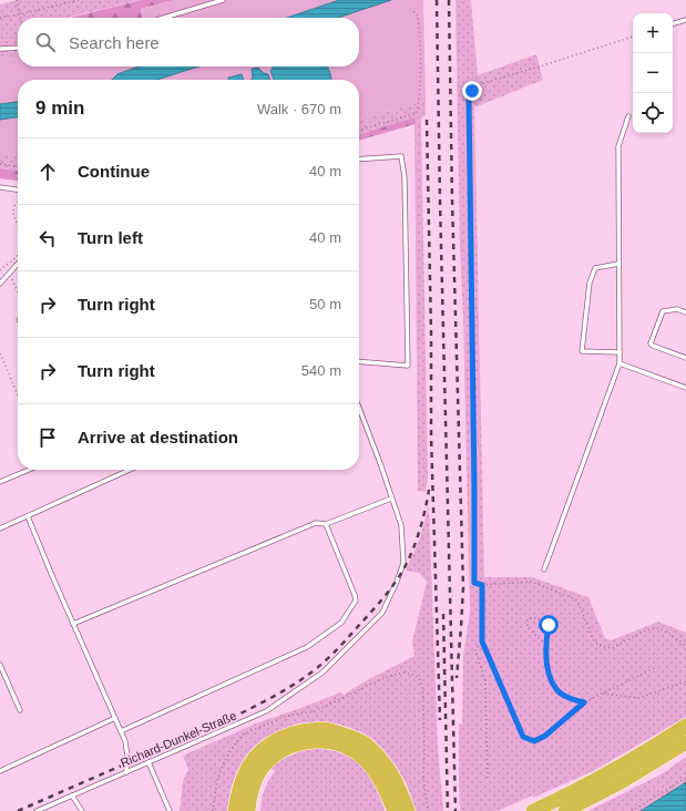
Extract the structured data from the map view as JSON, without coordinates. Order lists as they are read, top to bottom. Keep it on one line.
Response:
{"streets":{"lane":["Richard-Dunkel-Straße"]},"page":{"map_buttons":["+","−"],"search":"Search here","heading":["9 min","Walk · 670 m"],"list":[["Continue","40 m"],["Turn left","40 m"],["Turn right","50 m"],["Turn right","540 m"],"Arrive at destination"]}}
